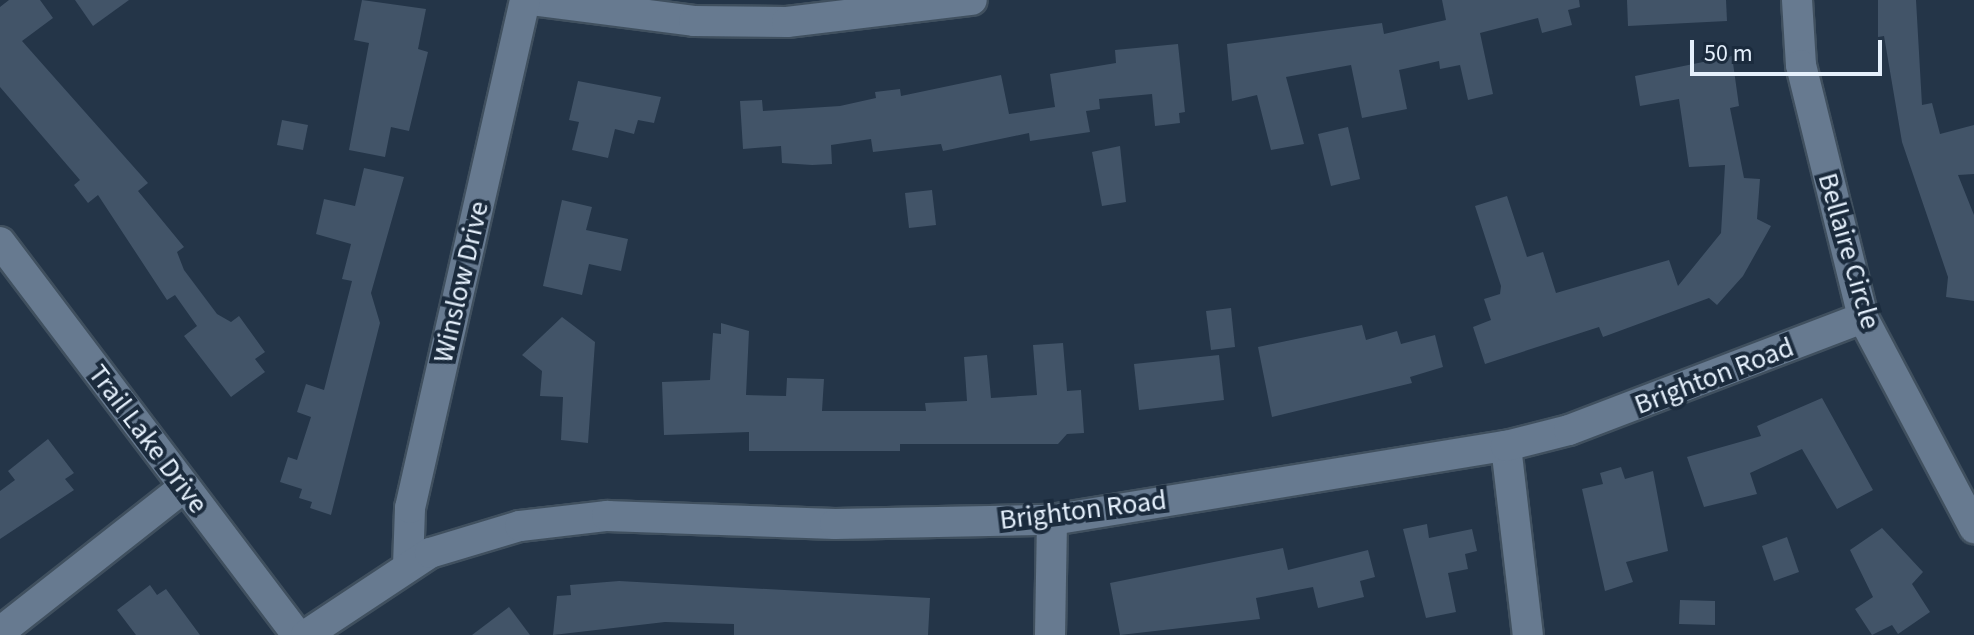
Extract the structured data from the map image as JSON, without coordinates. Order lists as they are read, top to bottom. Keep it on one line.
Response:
{"streets":{"street":["Bellaire Circle","Winslow Drive","Brighton Road","Trail Lake Drive"]},"crossings":[["Bellaire Circle","Brighton Road"],["Winslow Drive","Brighton Road"]],"scale_bar":"50 m"}
